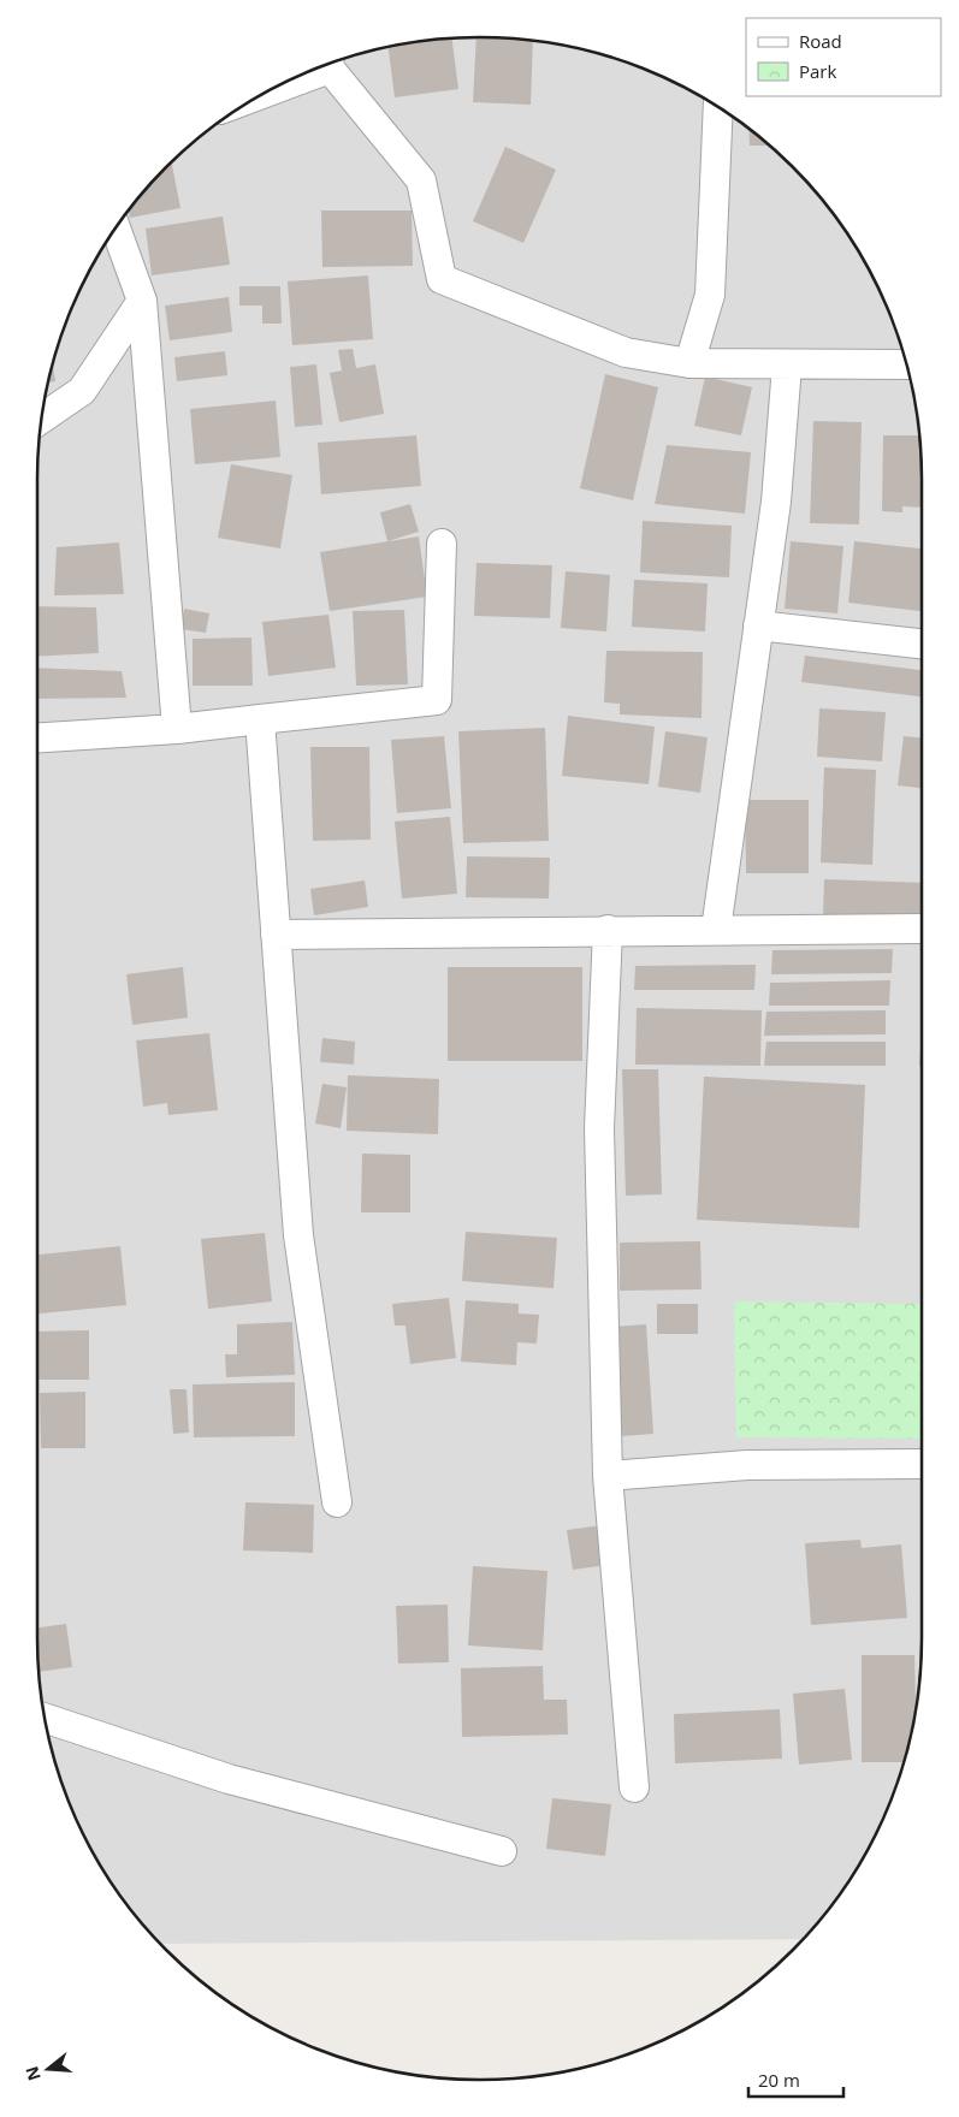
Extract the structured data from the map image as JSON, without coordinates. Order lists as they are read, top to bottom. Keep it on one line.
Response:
{"legend":["Road","Park"],"scale_bar":"20 m","north":"left"}
